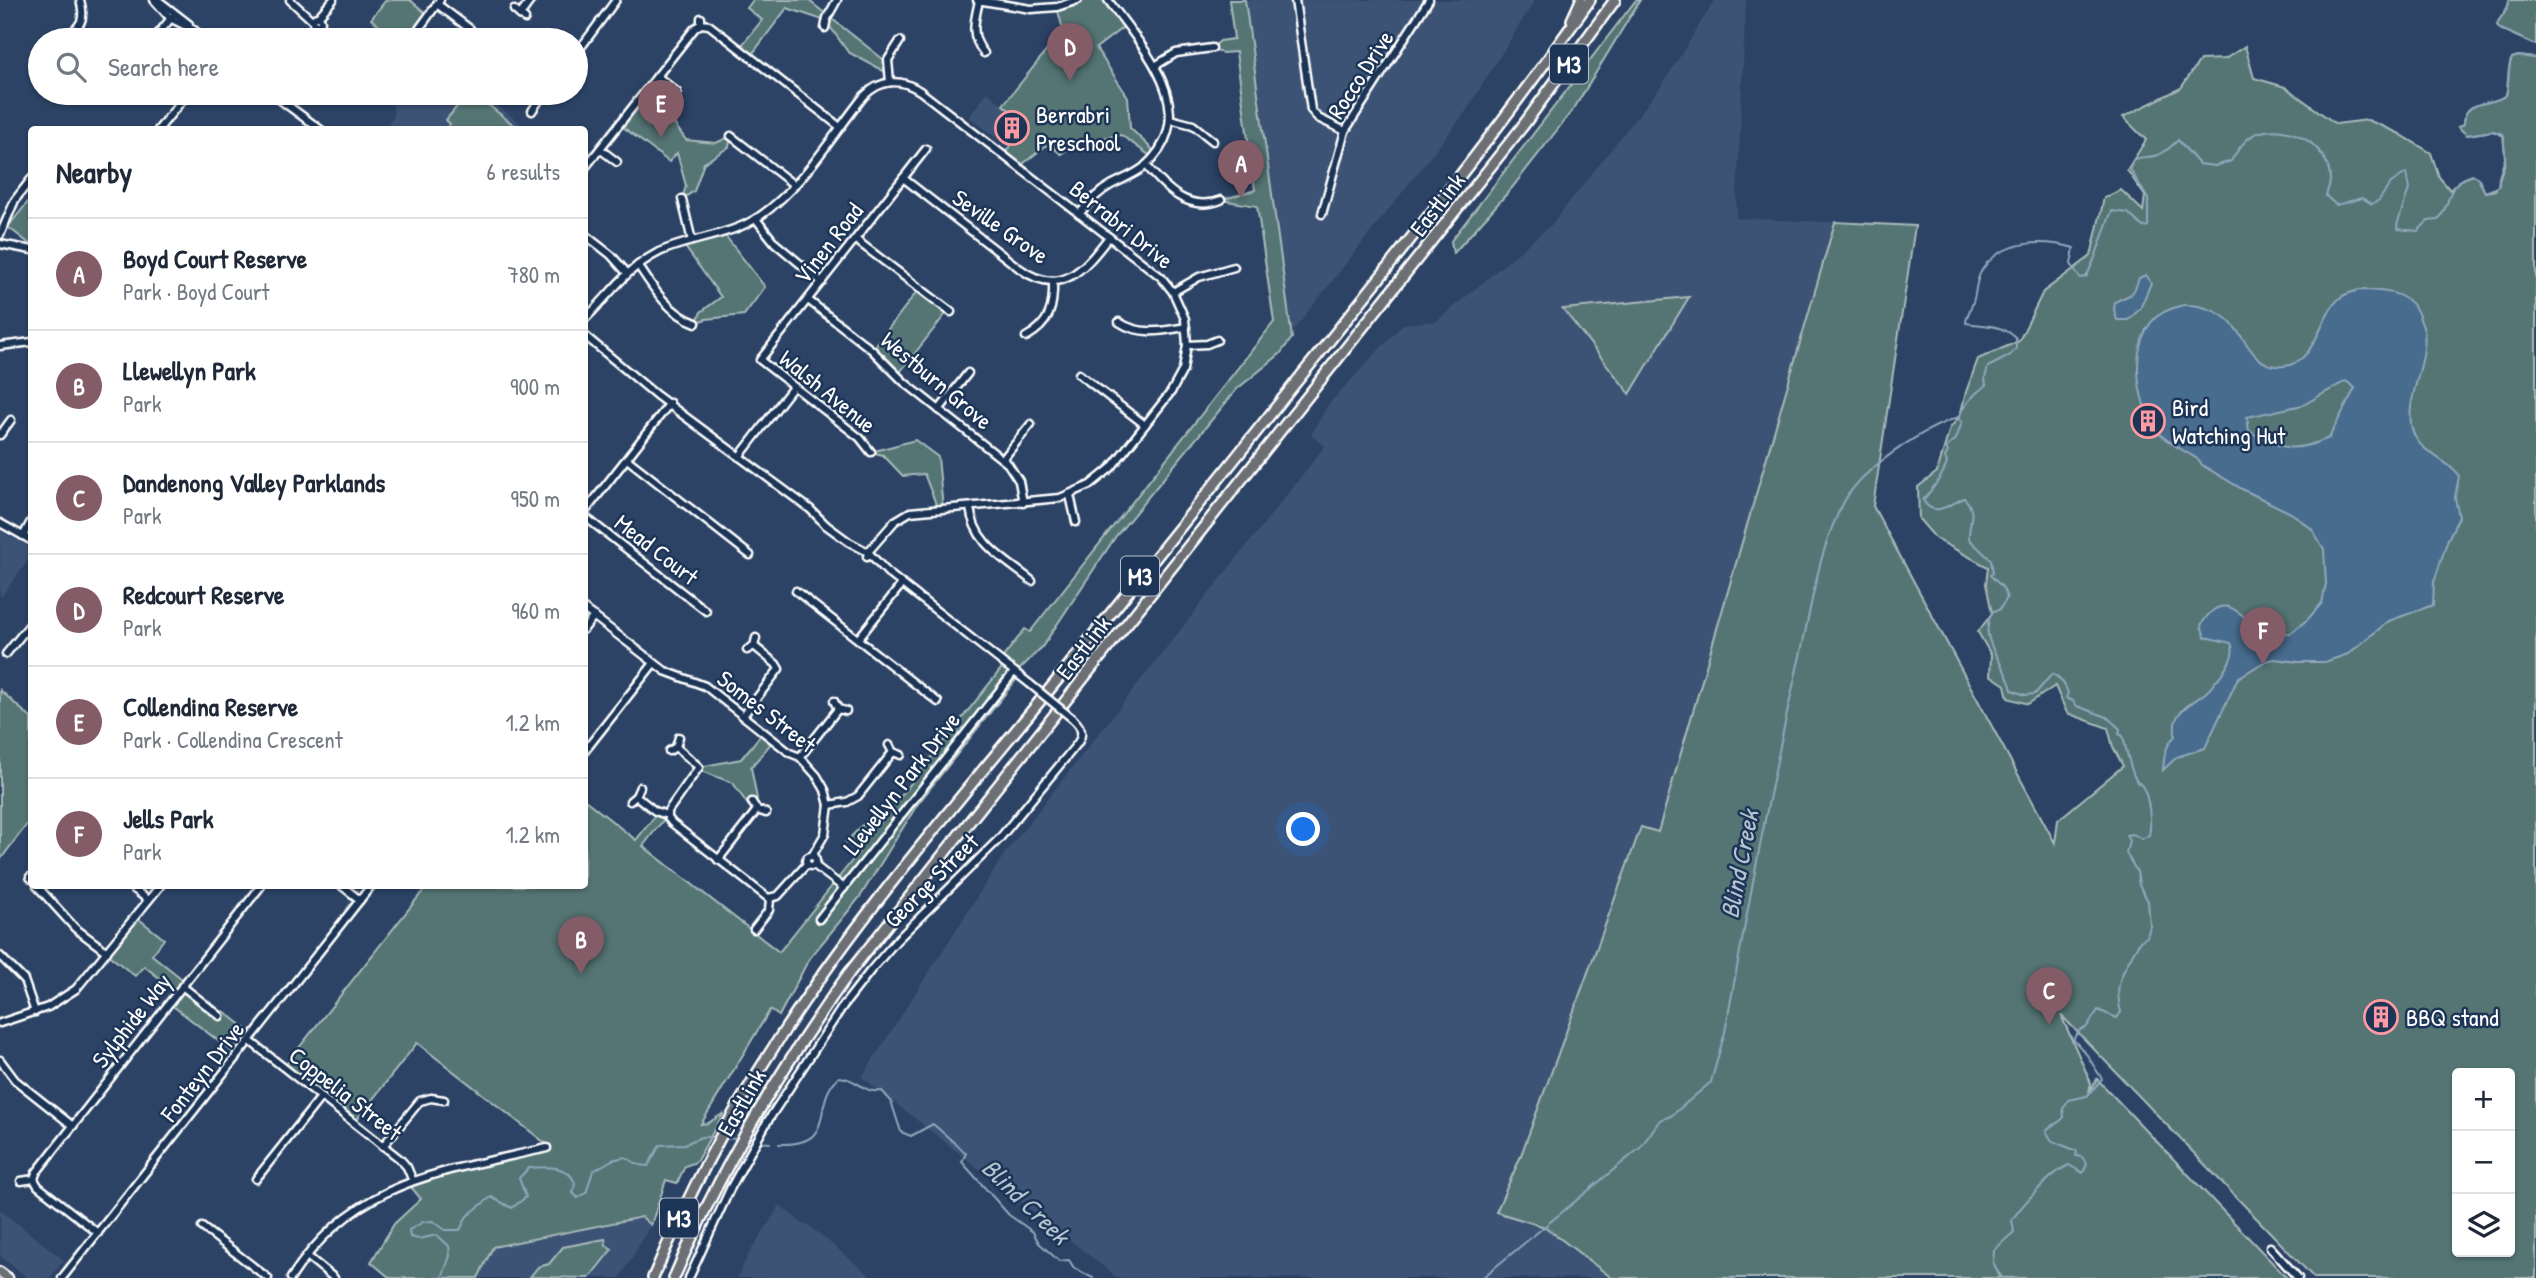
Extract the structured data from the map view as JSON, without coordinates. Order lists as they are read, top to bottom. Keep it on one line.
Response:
{"streets":{"highway":["M3","EastLink"],"street":["Rocco Drive","Berrabri Drive","Seville Grove","Vinen Road","Westburn Grove","Walsh Avenue","Mead Court","Somes Street","Llewellyn Park Drive","George Street","Sylphide Way","Fonteyn Drive","Coppelia Street"]},"crossings":[["Berrabri Drive","Seville Grove"],["Berrabri Drive","Westburn Grove"],["Berrabri Drive","George Street"],["Seville Grove","Vinen Road"],["Vinen Road","Westburn Grove"],["Vinen Road","Walsh Avenue"],["Llewellyn Park Drive","George Street"],["Fonteyn Drive","Coppelia Street"]],"water":["Blind Creek"],"places":{"building":["Berrabri Preschool","Bird Watching Hut","BBQ stand"]},"page":{"pins":["D","E","A","F","B","C"],"search":"Search here","heading":["Nearby","6 results"],"list":[{"mark":"A","name":"Boyd Court Reserve","note":"Park · Boyd Court","value":"780 m"},{"mark":"B","name":"Llewellyn Park","note":"Park","value":"900 m"},{"mark":"C","name":"Dandenong Valley Parklands","note":"Park","value":"950 m"},{"mark":"D","name":"Redcourt Reserve","note":"Park","value":"960 m"},{"mark":"E","name":"Collendina Reserve","note":"Park · Collendina Crescent","value":"1.2 km"},{"mark":"F","name":"Jells Park","note":"Park","value":"1.2 km"}],"map_buttons":["+","−"]}}
